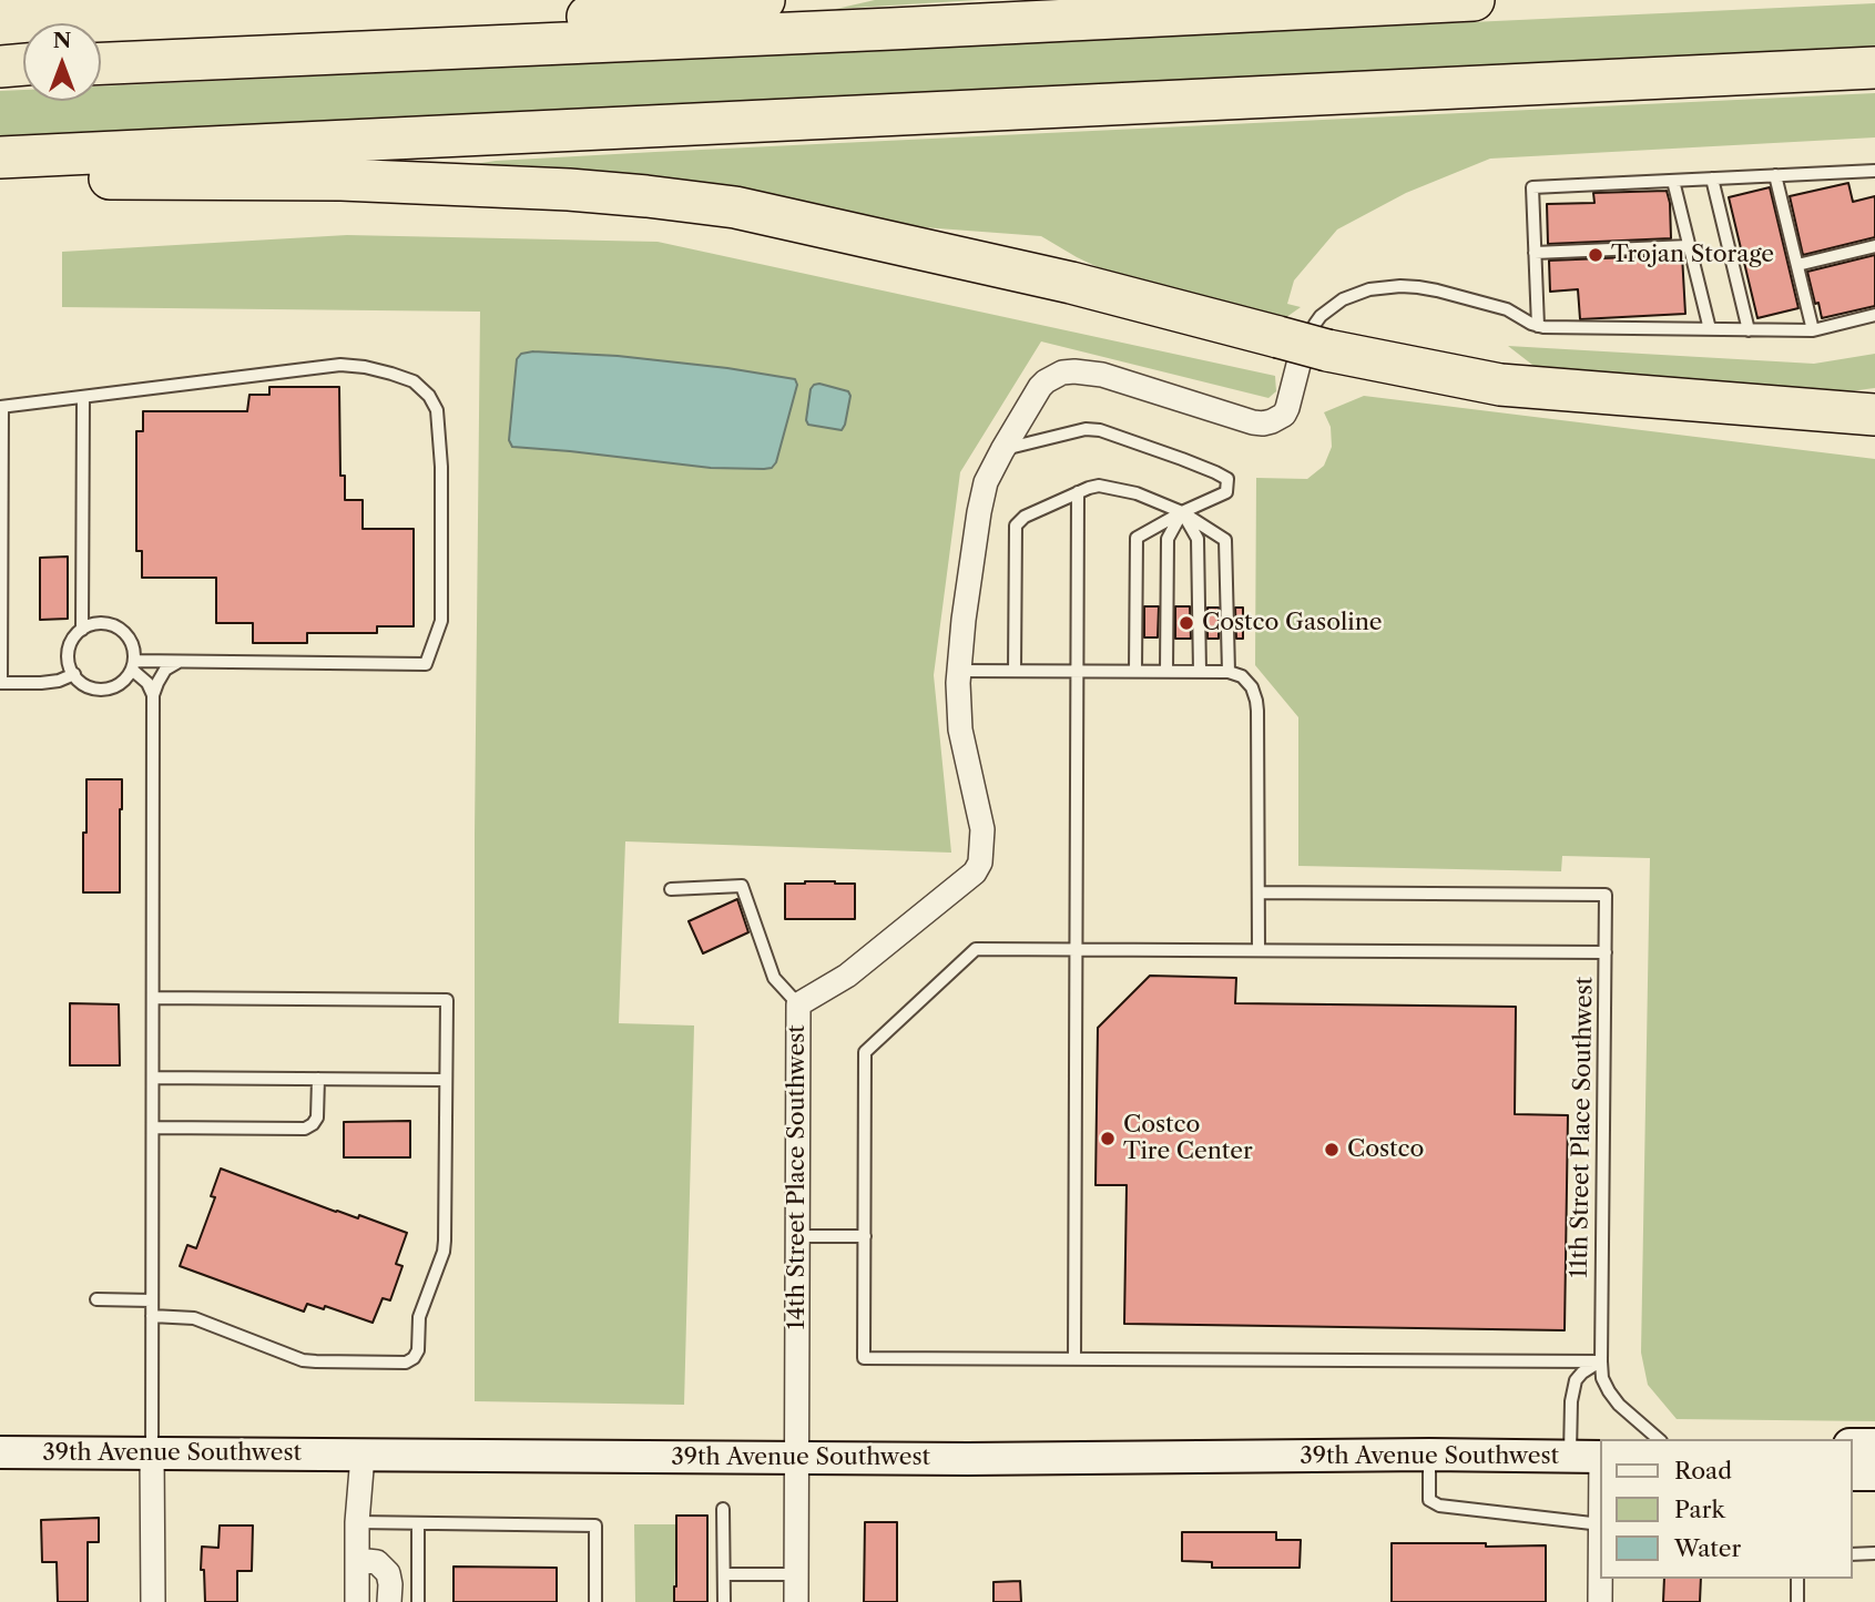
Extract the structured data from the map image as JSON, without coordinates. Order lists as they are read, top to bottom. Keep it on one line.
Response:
{"streets":{"main road":["39th Avenue Southwest"],"street":["14th Street Place Southwest"],"lane":["11th Street Place Southwest"]},"crossings":[["14th Street Place Southwest","39th Avenue Southwest"]],"places":["Trojan Storage","Costco Gasoline","Costco Tire Center","Costco"],"legend":["Road","Park","Water"],"north":"top"}
